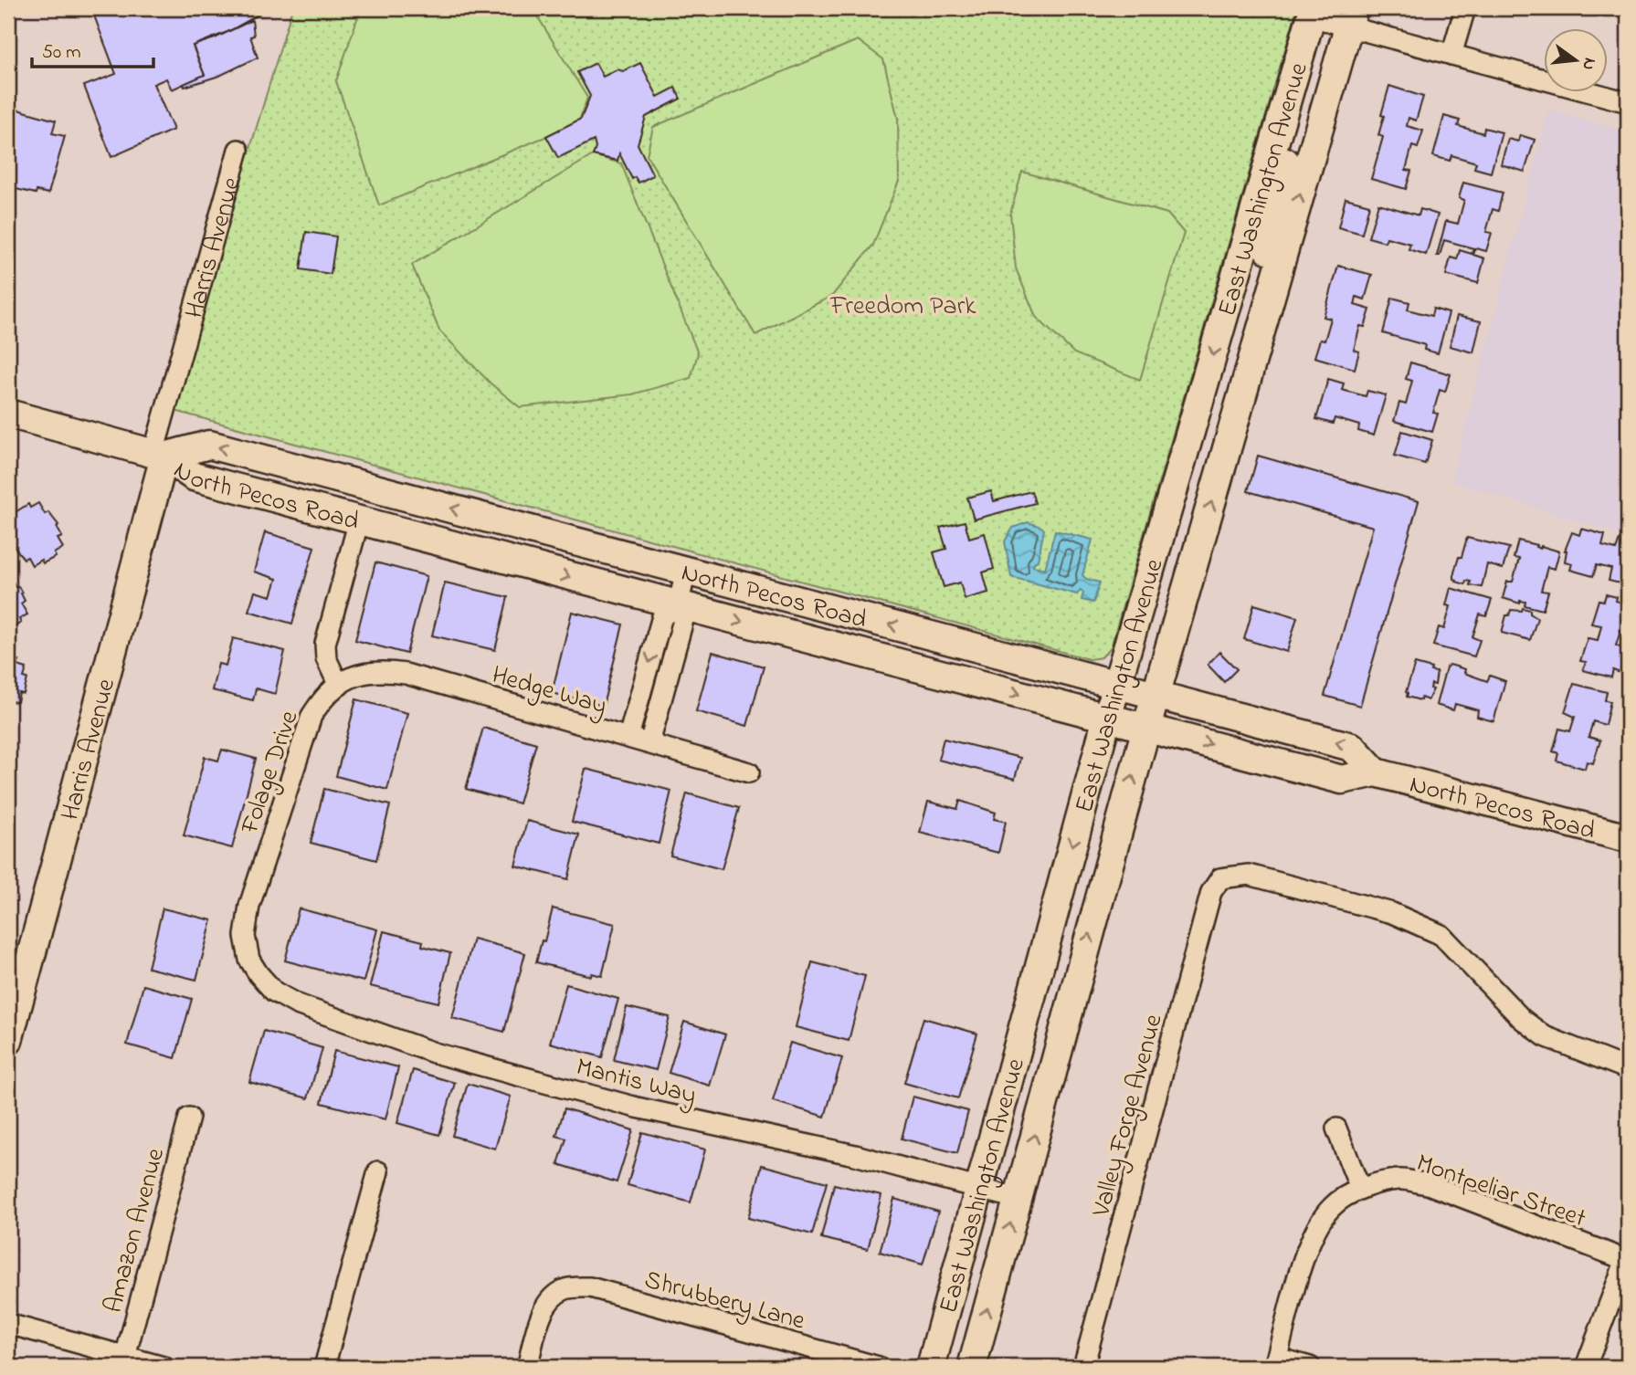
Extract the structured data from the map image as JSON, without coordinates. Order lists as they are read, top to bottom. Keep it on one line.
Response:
{"streets":{"main road":["East Washington Avenue","Harris Avenue","North Pecos Road"],"street":["Hedge Way","Folage Drive","Mantis Way","Valley Forge Avenue","Montpeliar Street","Amazon Avenue","Shrubbery Lane"]},"crossings":[["East Washington Avenue","North Pecos Road"],["East Washington Avenue","Mantis Way"],["Harris Avenue","North Pecos Road"],["Hedge Way","Folage Drive"],["Folage Drive","Mantis Way"]],"parks":["Freedom Park"],"scale_bar":"50 m","north":"right"}
